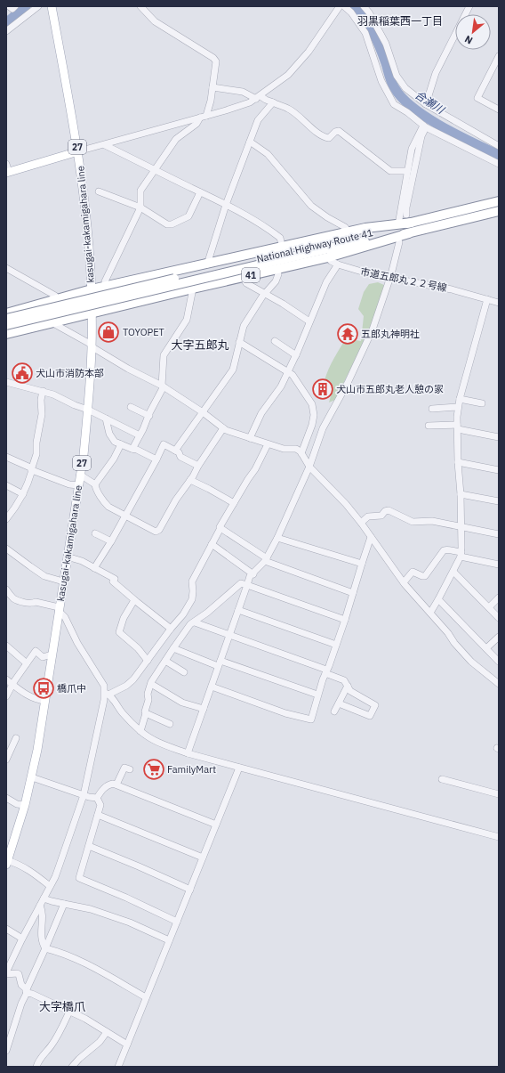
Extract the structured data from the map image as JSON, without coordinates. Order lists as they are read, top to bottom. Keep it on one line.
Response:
{"streets":{"highway":["National Highway Route 41","41"],"main road":["27","kasugai-kakamigahara line"],"street":["市道五郎丸２２号線"]},"crossings":[["kasugai-kakamigahara line","41"],["National Highway Route 41","41"],["41","市道五郎丸２２号線"]],"districts":["羽黒稲葉西一丁目","大字五郎丸","大字橋爪"],"water":["合瀬川"],"places":{"shop":["TOYOPET"],"temple":["五郎丸神明社"],"public building":["犬山市消防本部"],"building":["犬山市五郎丸老人憩の家"],"bus stop":["橋爪中"],"supermarket":["FamilyMart"]},"north":"bottom left"}
